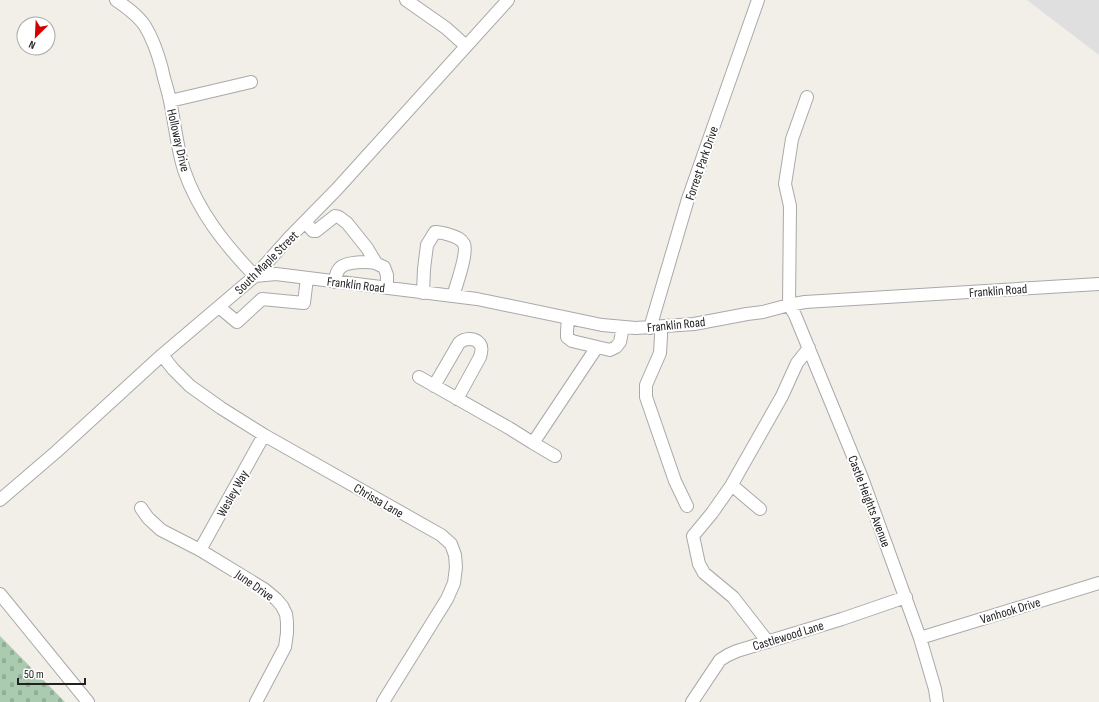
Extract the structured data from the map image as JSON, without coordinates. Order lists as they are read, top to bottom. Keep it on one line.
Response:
{"streets":{"street":["Holloway Drive","Forrest Park Drive","South Maple Street","Franklin Road","Wesley Way","Chrissa Lane","Castle Heights Avenue","June Drive","Vanhook Drive","Castlewood Lane"]},"crossings":[["Holloway Drive","South Maple Street"],["Holloway Drive","Franklin Road"],["Forrest Park Drive","Franklin Road"],["South Maple Street","Franklin Road"],["South Maple Street","Chrissa Lane"],["Franklin Road","Castle Heights Avenue"],["Wesley Way","Chrissa Lane"],["Wesley Way","June Drive"],["Castle Heights Avenue","Vanhook Drive"],["Castle Heights Avenue","Castlewood Lane"]],"scale_bar":"50 m","north":"bottom left"}
